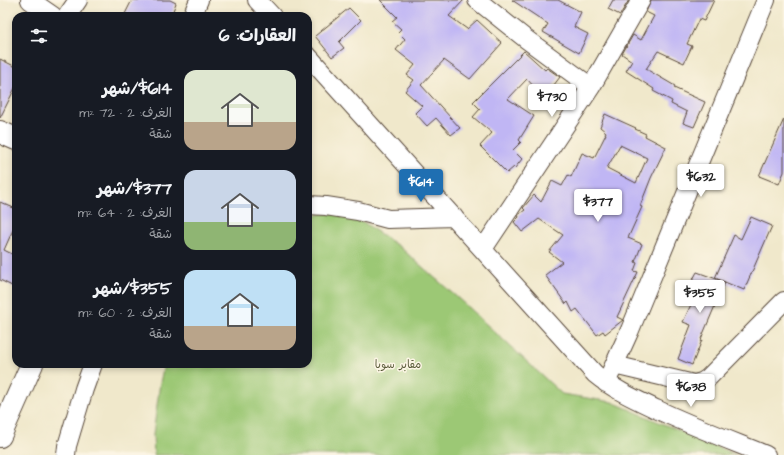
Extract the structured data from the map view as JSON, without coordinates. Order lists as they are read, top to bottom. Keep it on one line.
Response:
{"parks":["مقابر سوبا"],"page":{"heading":"العقارات: 6","list":[{"name":"$614/شهر","note":"الغرف: 2 · 72 m² · شقة"},{"name":"$377/شهر","note":"الغرف: 2 · 64 m² · شقة"},{"name":"$355/شهر","note":"الغرف: 2 · 60 m² · شقة"}],"price":["$730","$632","$614","$377","$355","$638"]}}
